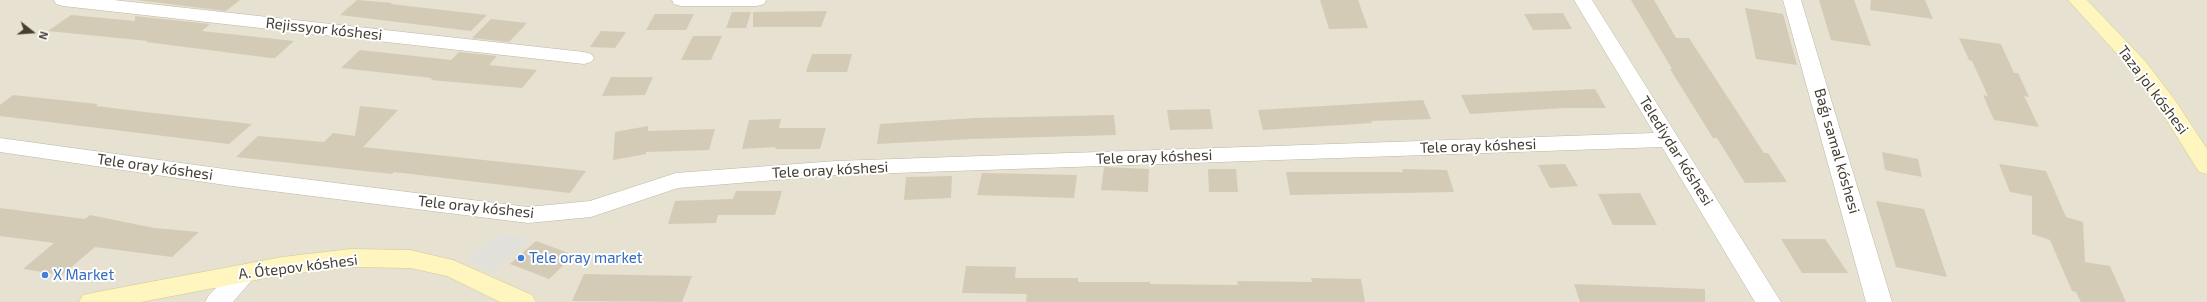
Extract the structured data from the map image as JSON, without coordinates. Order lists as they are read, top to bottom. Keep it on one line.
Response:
{"streets":{"street":["Rejissyor kóshesi","Taza jol kóshesi","Tele oray kóshesi","Telediydar kóshesi","Baǵı samal kóshesi","A. Ótepov kóshesi"]},"crossings":[["Tele oray kóshesi","Telediydar kóshesi"]],"places":["Tele oray market","X Market"],"north":"right"}
